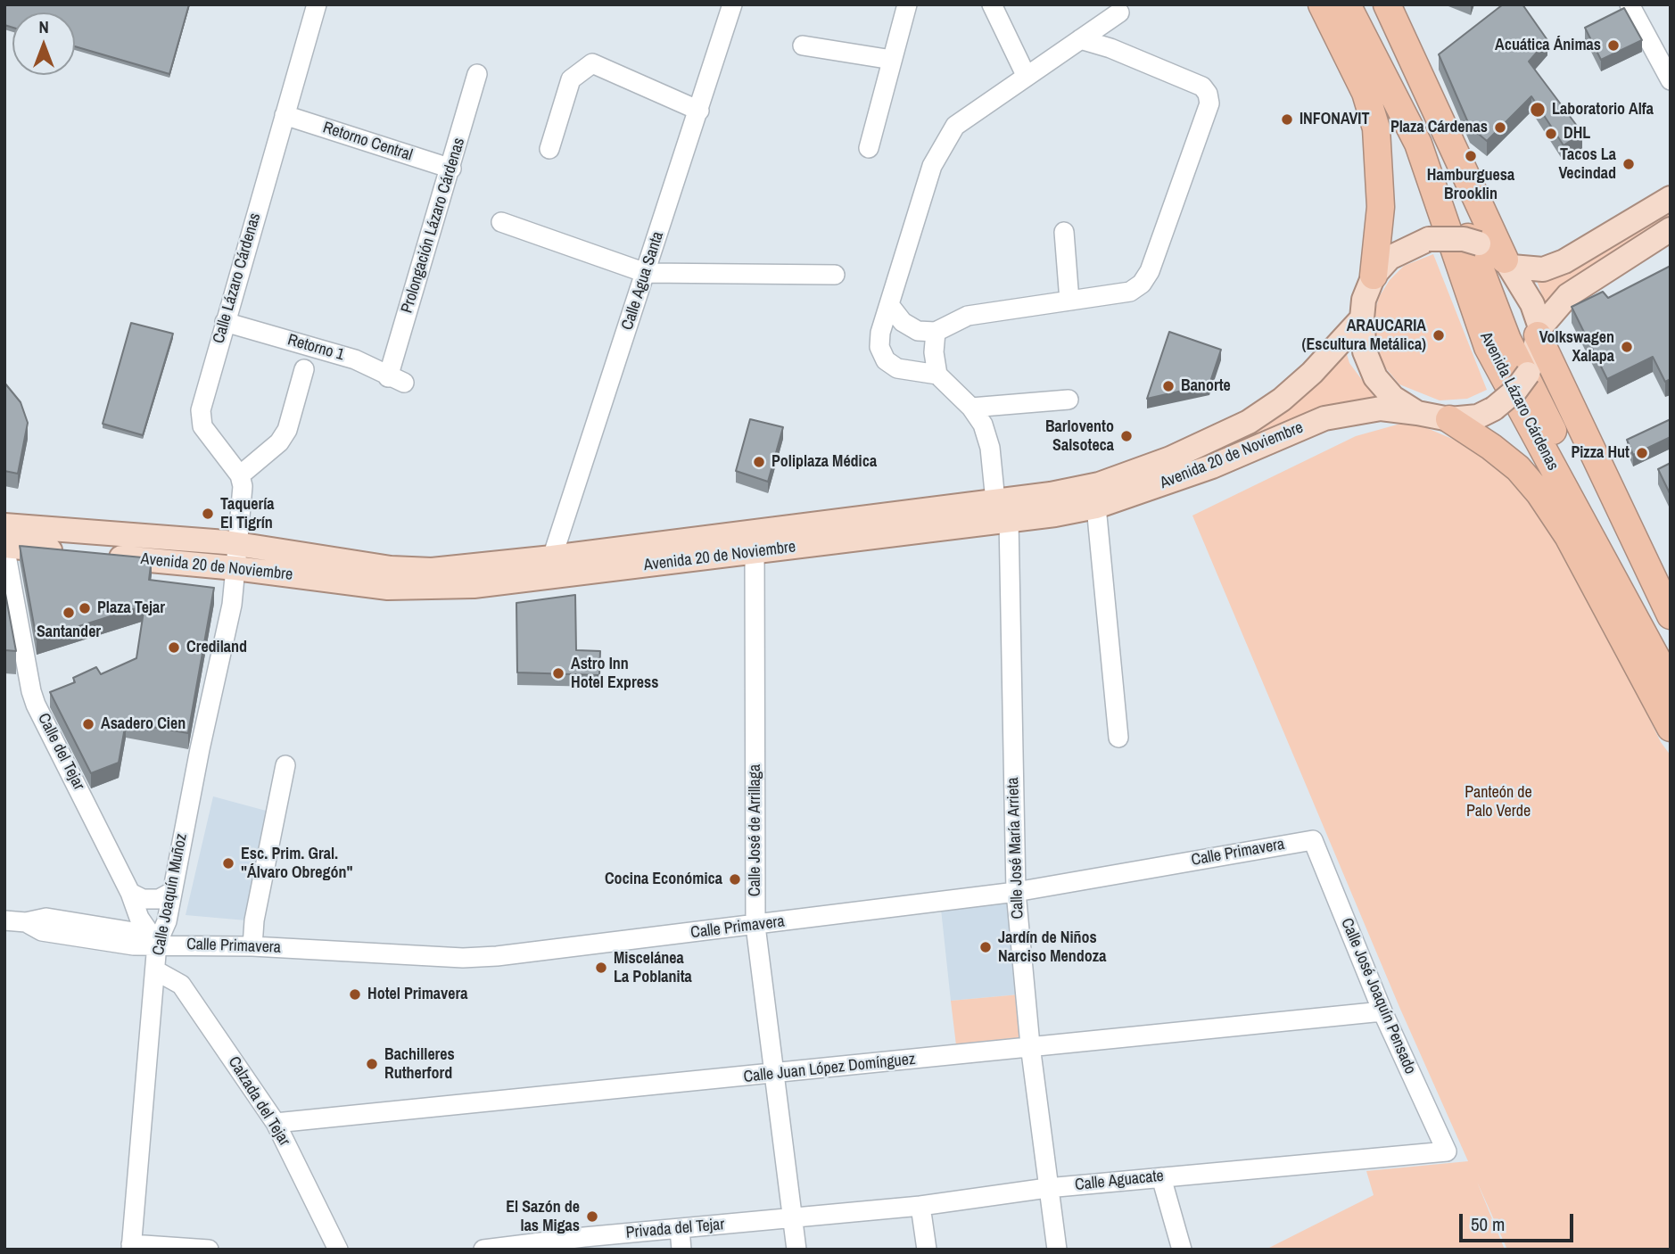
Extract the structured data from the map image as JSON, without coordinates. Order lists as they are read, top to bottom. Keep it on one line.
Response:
{"streets":{"highway":["Avenida Lázaro Cárdenas"],"main road":["Avenida 20 de Noviembre"],"street":["Retorno Central","Prolongación Lázaro Cárdenas","Calle Lázaro Cárdenas","Calle Agua Santa","Retorno 1","Calle del Tejar","Calle José de Arrillaga","Calle José María Arrieta","Calle Primavera","Calle Joaquín Muñoz","Calle José Joaquín Pensado","Calle Juan López Domínguez","Calzada del Tejar","Calle Aguacate","Privada del Tejar"]},"crossings":[["Retorno Central","Prolongación Lázaro Cárdenas"],["Retorno Central","Calle Lázaro Cárdenas"],["Prolongación Lázaro Cárdenas","Retorno 1"],["Calle Lázaro Cárdenas","Retorno 1"],["Calle Agua Santa","Avenida 20 de Noviembre"],["Avenida 20 de Noviembre","Calle del Tejar"],["Avenida 20 de Noviembre","Calle José de Arrillaga"],["Avenida 20 de Noviembre","Calle José María Arrieta"],["Avenida 20 de Noviembre","Calle Joaquín Muñoz"],["Calle del Tejar","Calle Primavera"],["Calle del Tejar","Calle Joaquín Muñoz"],["Calle José de Arrillaga","Calle Primavera"],["Calle José de Arrillaga","Calle Juan López Domínguez"],["Calle José de Arrillaga","Calle Aguacate"],["Calle José de Arrillaga","Privada del Tejar"],["Calle José María Arrieta","Calle Primavera"],["Calle José María Arrieta","Calle Juan López Domínguez"],["Calle José María Arrieta","Calle Aguacate"],["Calle Primavera","Calle Joaquín Muñoz"],["Calle Primavera","Calle José Joaquín Pensado"],["Calle Joaquín Muñoz","Calzada del Tejar"],["Calle José Joaquín Pensado","Calle Juan López Domínguez"],["Calle José Joaquín Pensado","Calle Aguacate"],["Calle Juan López Domínguez","Calzada del Tejar"],["Calle Aguacate","Privada del Tejar"]],"parks":["Panteón de Palo Verde"],"places":["Acuática Ánimas","Laboratorio Alfa","INFONAVIT","Plaza Cárdenas","DHL","Hamburguesa Brooklin","Tacos La Vecindad","ARAUCARIA (Escultura Metálica)","Volkswagen Xalapa","Banorte","Barlovento Salsoteca","Pizza Hut","Poliplaza Médica","Taquería El Tigrín","Plaza Tejar","Santander","Crediland","Astro Inn Hotel Express","Asadero Cien","Esc. Prim. Gral. \"Álvaro Obregón\"","Cocina Económica","Jardín de Niños Narciso Mendoza","Miscelánea La Poblanita","Hotel Primavera","Bachilleres Rutherford","El Sazón de las Migas"],"scale_bar":"50 m","north":"top"}
